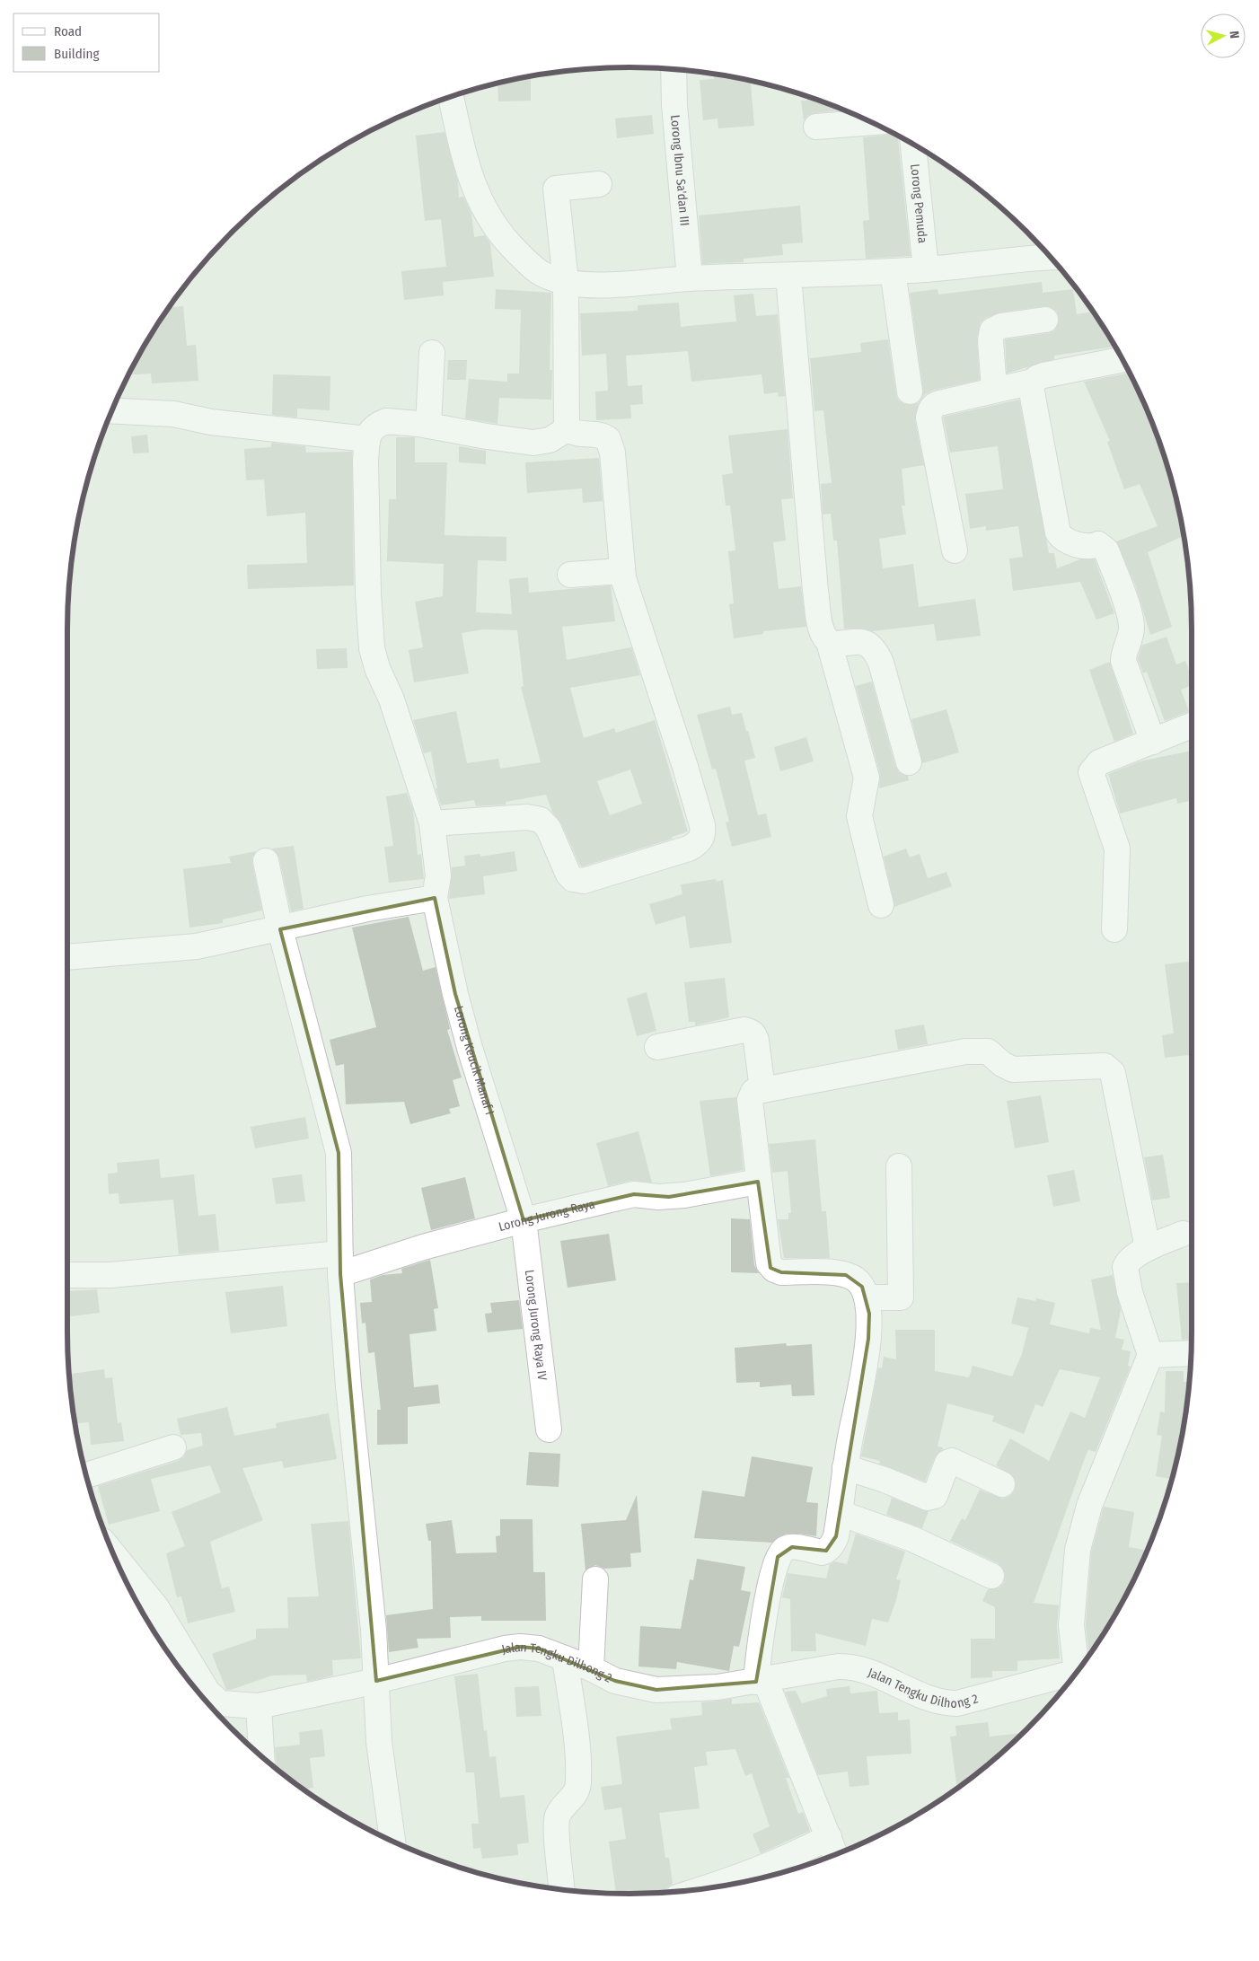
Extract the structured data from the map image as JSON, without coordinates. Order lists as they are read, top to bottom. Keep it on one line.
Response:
{"streets":{"street":["Lorong Ibnu Sa'dan III","Lorong Pemuda","Lorong Keucik Manaf I","Lorong Jurong Raya","Lorong Jurong Raya IV","Jalan Tengku Dilhong 2"]},"crossings":[["Lorong Keucik Manaf I","Lorong Jurong Raya"],["Lorong Keucik Manaf I","Lorong Jurong Raya IV"],["Lorong Jurong Raya","Lorong Jurong Raya IV"]],"legend":["Road","Building"],"north":"right"}
